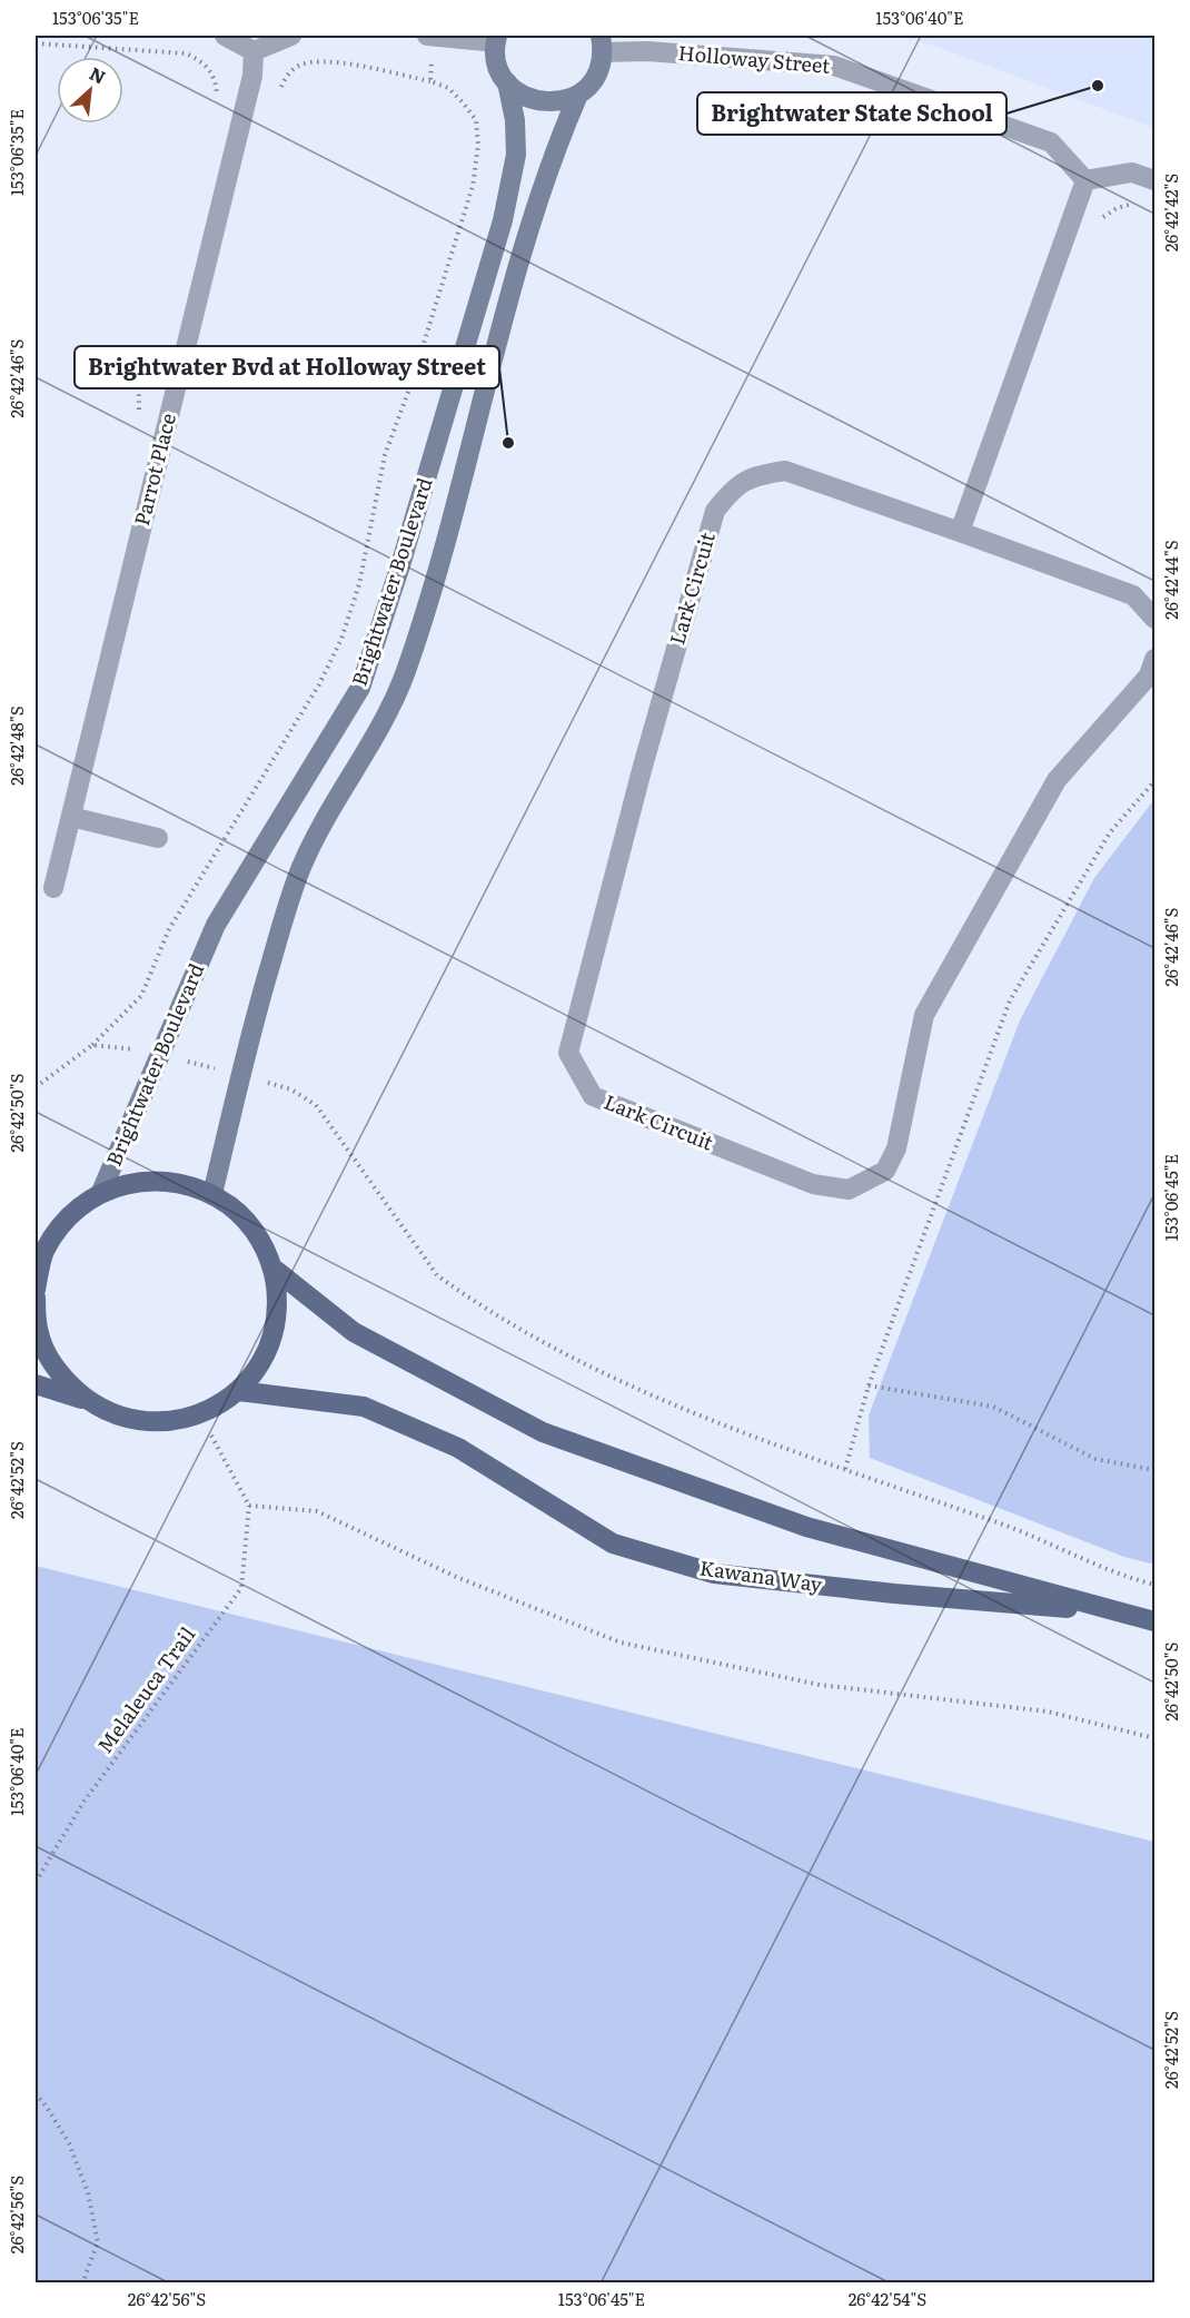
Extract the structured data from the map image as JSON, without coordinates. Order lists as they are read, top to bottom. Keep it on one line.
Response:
{"streets":{"main road":["Kawana Way"],"street":["Holloway Street","Parrot Place","Brightwater Boulevard","Lark Circuit"],"path":["Melaleuca Trail"]},"crossings":[["Holloway Street","Brightwater Boulevard"]],"places":["Brightwater State School","Brightwater Bvd at Holloway Street"],"north":"top right","coordinates":["153°06'35\"E","153°06'40\"E","26°42'42\"S","26°42'46\"S","26°42'44\"S","26°42'48\"S","26°42'50\"S","153°06'45\"E","26°42'52\"S","26°42'56\"S","26°42'54\"S"]}
